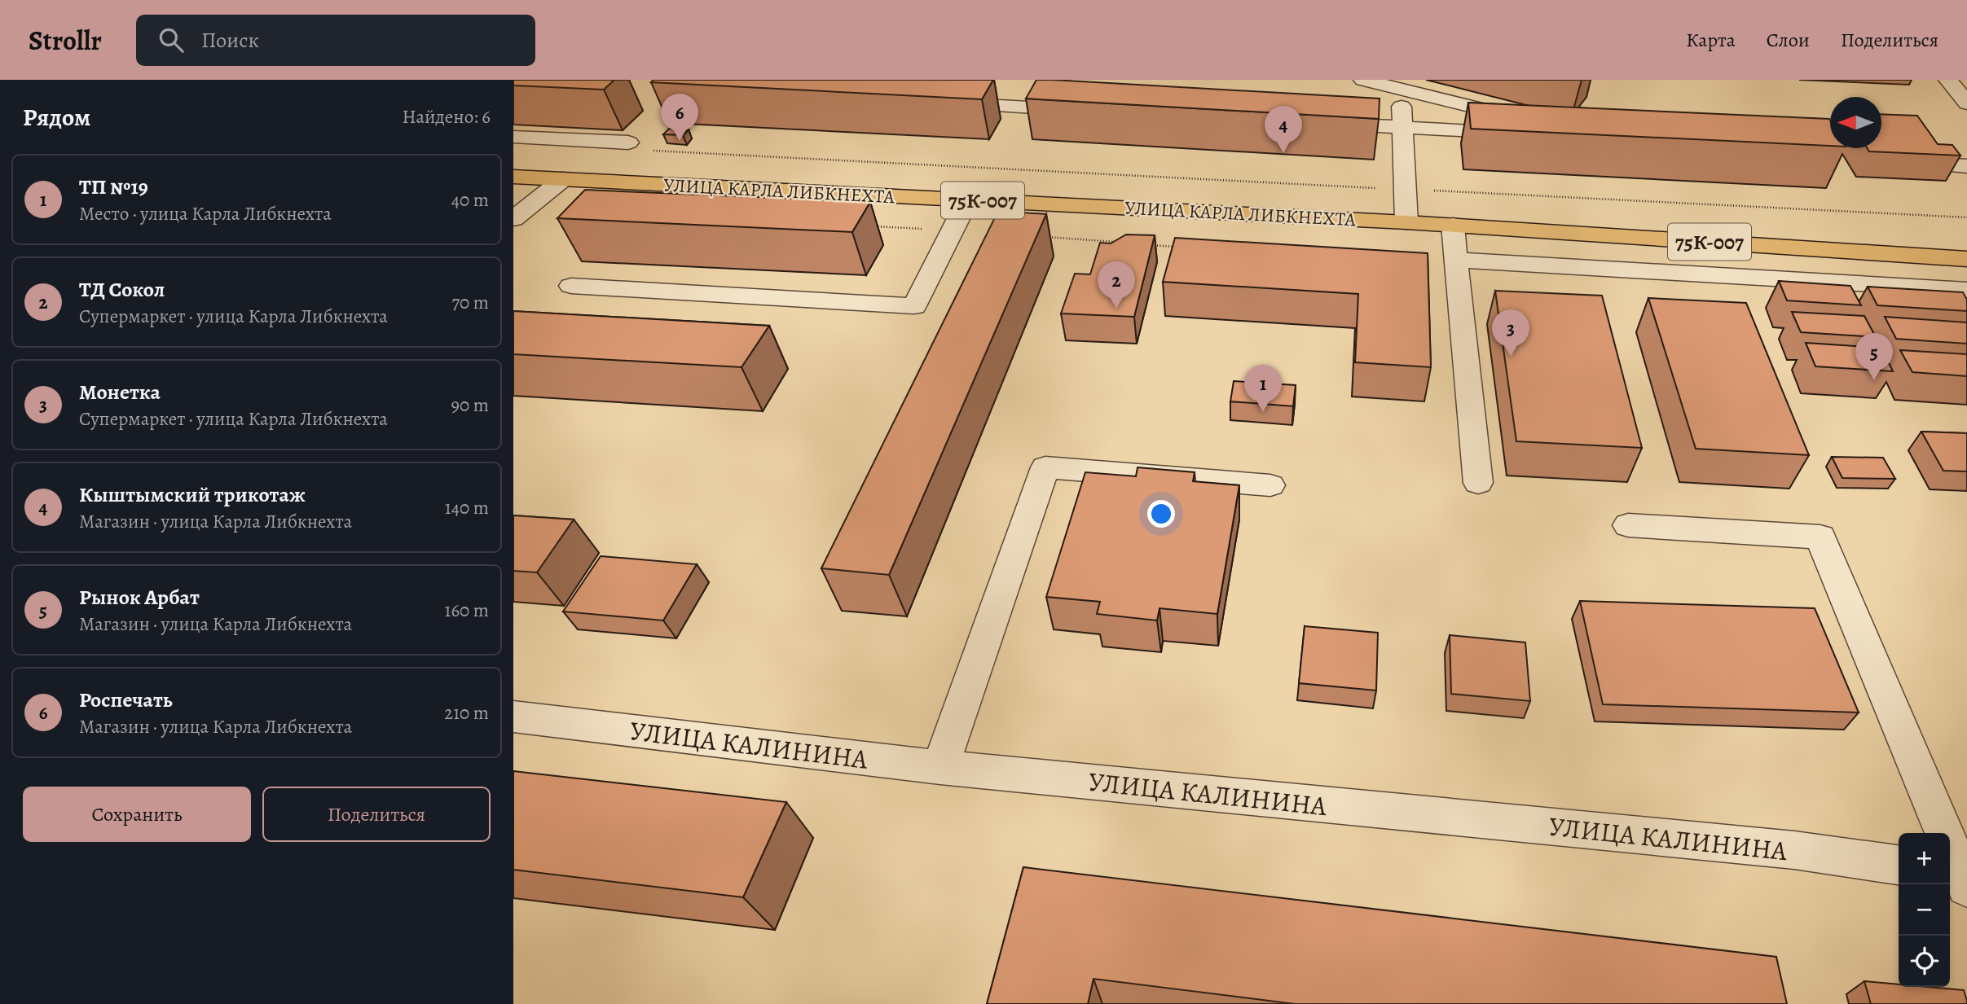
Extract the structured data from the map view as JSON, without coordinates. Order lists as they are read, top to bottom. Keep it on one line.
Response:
{"streets":{"main road":["УЛИЦА КАРЛА ЛИБКНЕХТА","75К-007"],"street":["УЛИЦА КАЛИНИНА"]},"north":"left","page":{"header":"Strollr","search":"Поиск","nav":["Карта","Слои","Поделиться"],"heading":["Рядом","Найдено: 6"],"pins":["6","4","2","3","5","1"],"list":[{"mark":"1","name":"ТП №19","note":"Место · улица Карла Либкнехта","value":"40 m"},{"mark":"2","name":"ТД Сокол","note":"Супермаркет · улица Карла Либкнехта","value":"70 m"},{"mark":"3","name":"Монетка","note":"Супермаркет · улица Карла Либкнехта","value":"90 m"},{"mark":"4","name":"Кыштымский трикотаж","note":"Магазин · улица Карла Либкнехта","value":"140 m"},{"mark":"5","name":"Рынок Арбат","note":"Магазин · улица Карла Либкнехта","value":"160 m"},{"mark":"6","name":"Роспечать","note":"Магазин · улица Карла Либкнехта","value":"210 m"}],"buttons":["Сохранить","Поделиться"],"map_buttons":["+","−"]}}
